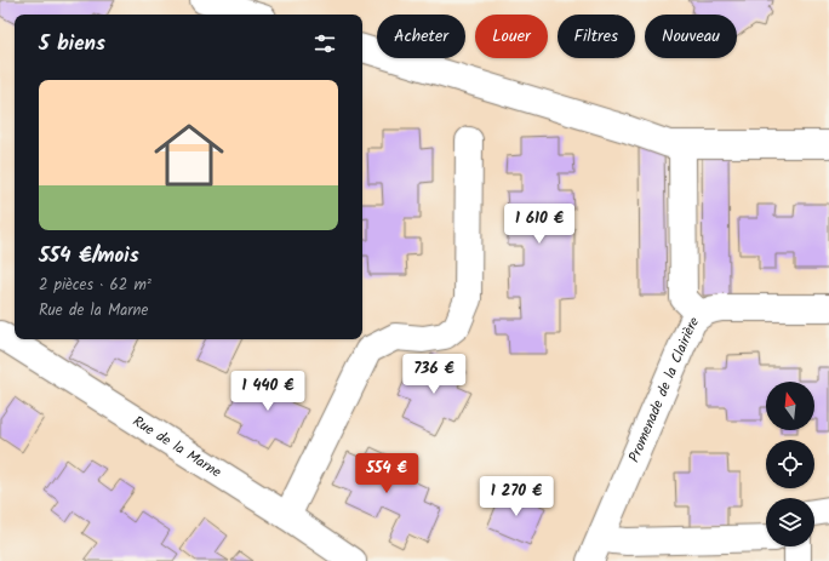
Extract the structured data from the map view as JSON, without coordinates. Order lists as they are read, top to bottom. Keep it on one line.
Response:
{"streets":{"street":["Promenade de la Clairière","Rue de la Marne"]},"north":"top","page":{"chip":["Acheter","Louer","Filtres","Nouveau"],"heading":"5 biens","list":[{"name":"554 €/mois","note":"2 pièces · 62 m² · Rue de la Marne"}],"price":["1 610 €","736 €","1 440 €","554 €","1 270 €"]}}
